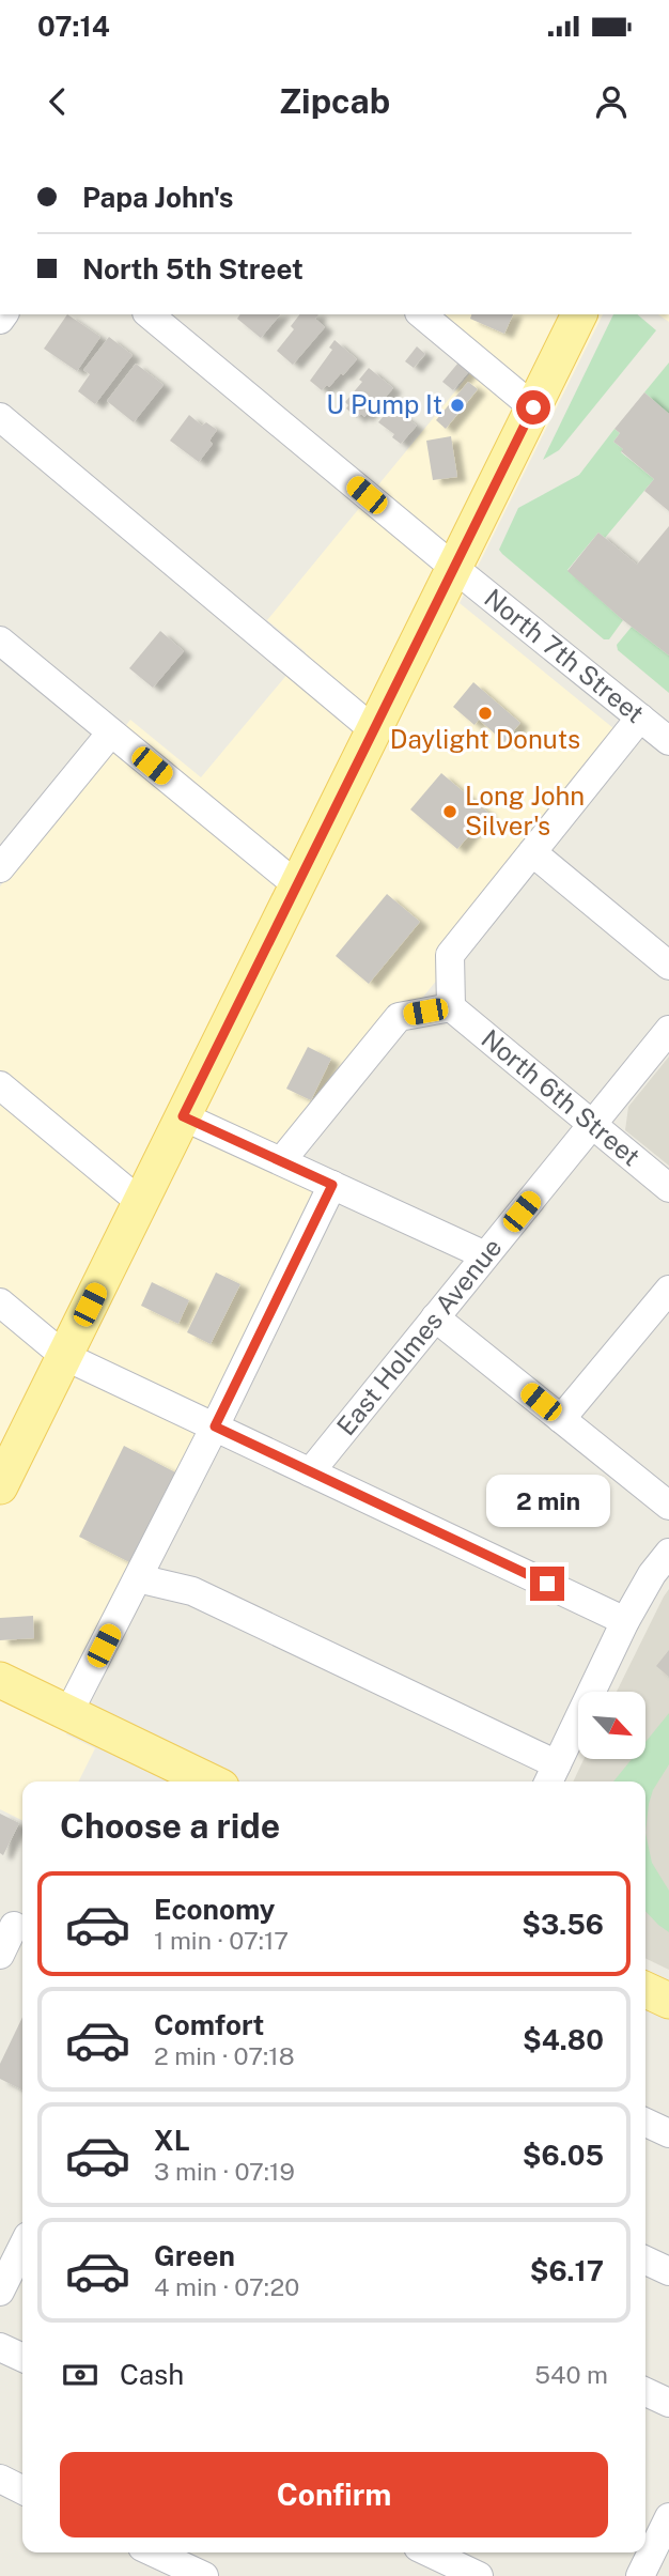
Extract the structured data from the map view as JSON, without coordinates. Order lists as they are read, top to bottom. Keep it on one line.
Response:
{"streets":{"street":["North 7th Street","North 6th Street","East Holmes Avenue"]},"crossings":[["North 6th Street","East Holmes Avenue"]],"places":["U Pump It","Daylight Donuts","Long John Silver's"],"north":"bottom right","page":{"status":"07:14","header":"Zipcab","banner":["Papa John's","North 5th Street"],"bubble":"2 min","heading":"Choose a ride","list":[{"name":"Economy","note":"1 min · 07:17","value":"$3.56"},{"name":"Comfort","note":"2 min · 07:18","value":"$4.80"},{"name":"XL","note":"3 min · 07:19","value":"$6.05"},{"name":"Green","note":"4 min · 07:20","value":"$6.17"}],"pay":["Cash","540 m"],"buttons":"Confirm"}}
